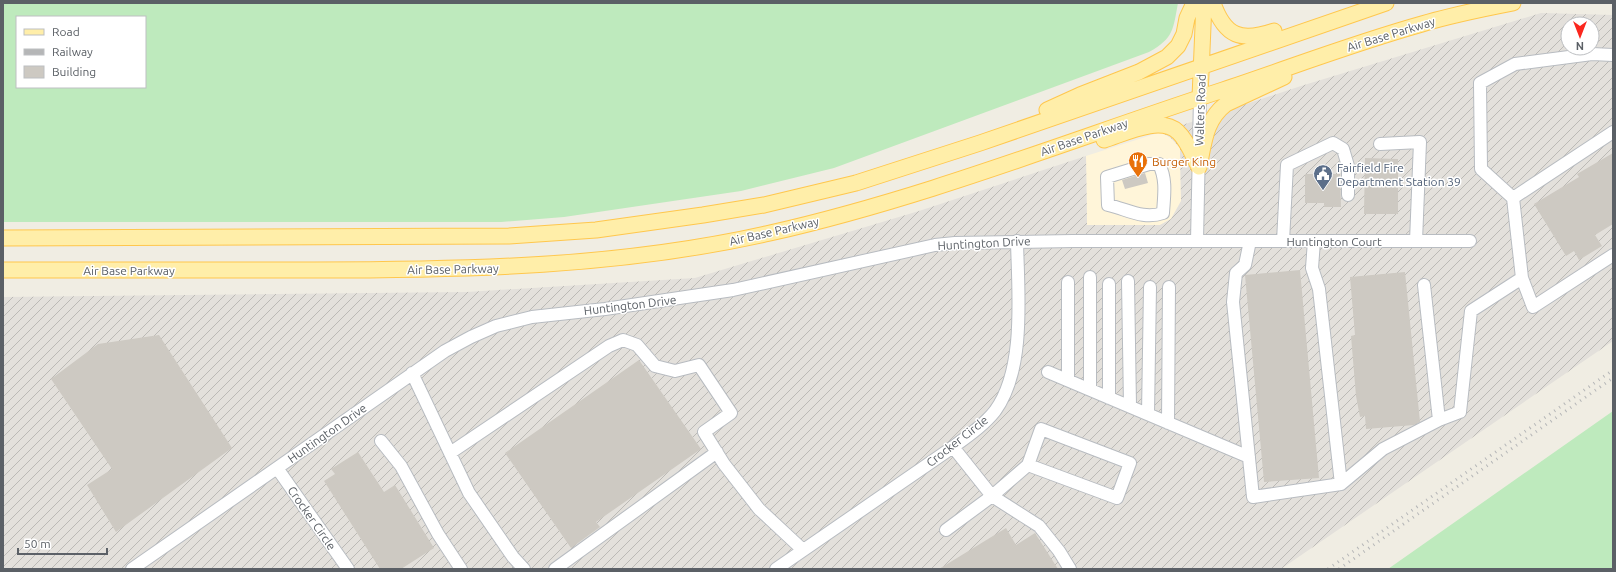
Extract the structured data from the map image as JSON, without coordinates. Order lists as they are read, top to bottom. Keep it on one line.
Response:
{"streets":{"main road":["Air Base Parkway","Walters Road"],"street":["Huntington Court","Huntington Drive","Crocker Circle"]},"crossings":[["Air Base Parkway","Walters Road"],["Walters Road","Huntington Court"],["Walters Road","Huntington Drive"],["Huntington Court","Huntington Drive"],["Huntington Drive","Crocker Circle"]],"places":{"restaurant":["Burger King"],"public building":["Fairfield Fire Department Station 39"]},"legend":["Road","Railway","Building"],"scale_bar":"50 m","north":"bottom"}
